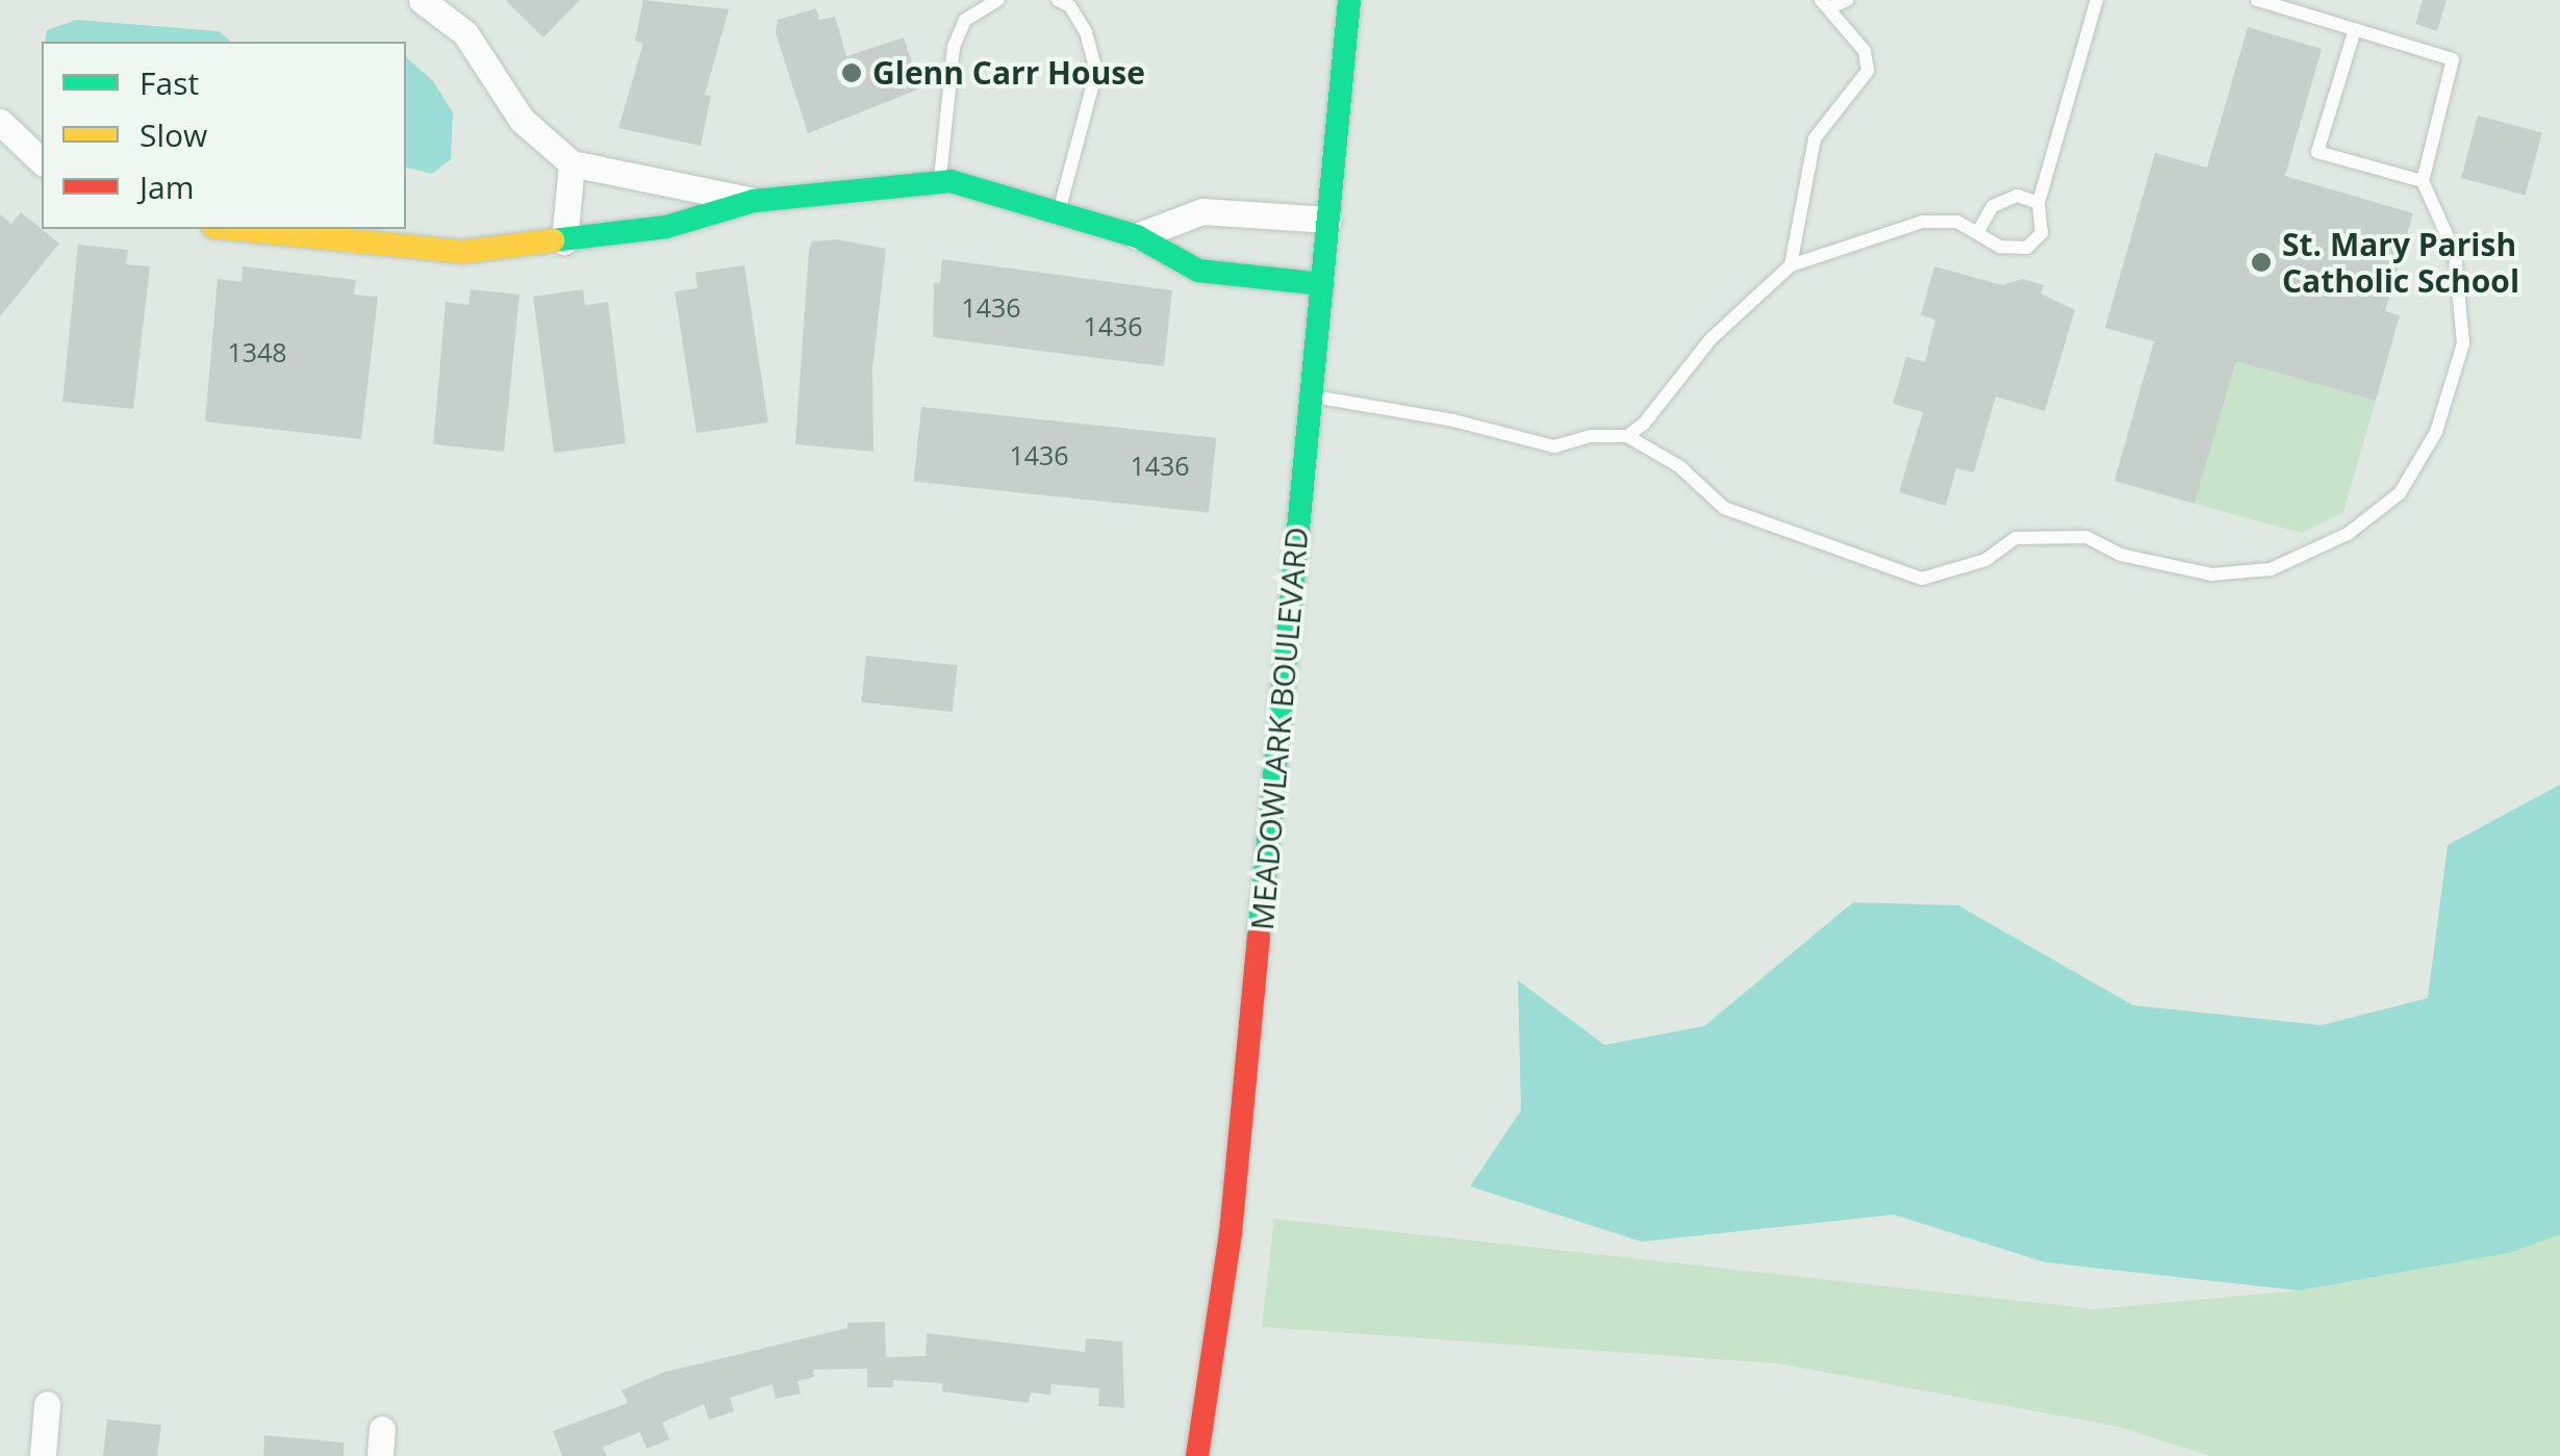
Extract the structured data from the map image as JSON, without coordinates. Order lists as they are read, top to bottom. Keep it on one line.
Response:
{"streets":{"street":["MEADOWLARK BOULEVARD"]},"places":["Glenn Carr House","St. Mary Parish Catholic School"],"house_numbers":["1436","1436","1348","1436","1436"],"legend":["Fast","Slow","Jam"]}
